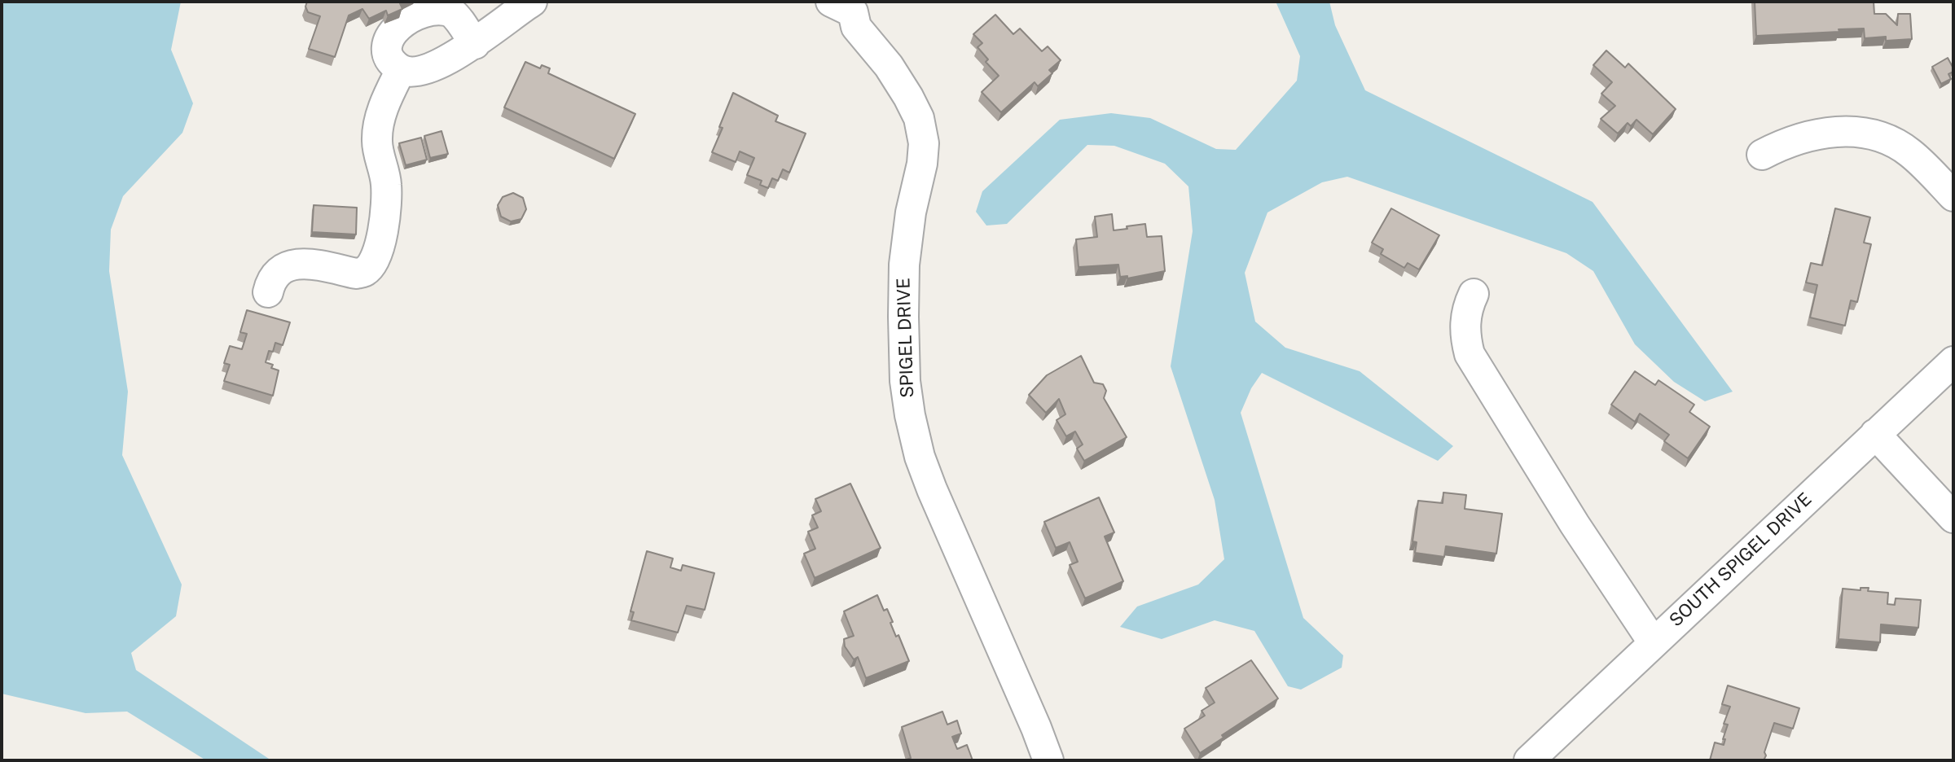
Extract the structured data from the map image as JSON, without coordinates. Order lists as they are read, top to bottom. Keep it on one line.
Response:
{"streets":{"street":["SPIGEL DRIVE","SOUTH SPIGEL DRIVE"]}}
